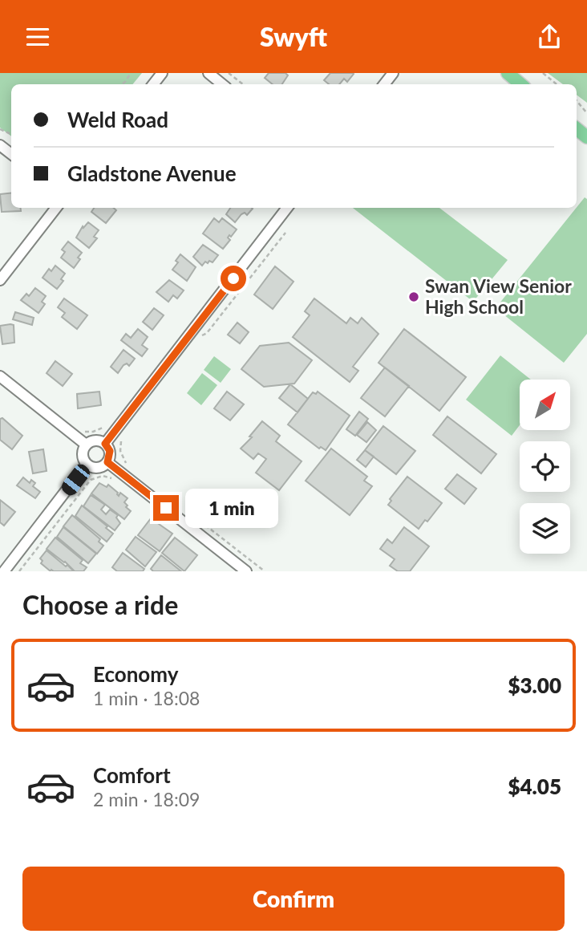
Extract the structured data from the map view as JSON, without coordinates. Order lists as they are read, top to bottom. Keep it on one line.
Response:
{"places":["Swan View Senior High School"],"north":"top right","page":{"header":"Swyft","banner":["Weld Road","Gladstone Avenue"],"bubble":"1 min","heading":"Choose a ride","list":[{"name":"Economy","note":"1 min · 18:08","value":"$3.00"},{"name":"Comfort","note":"2 min · 18:09","value":"$4.05"}],"buttons":"Confirm"}}
